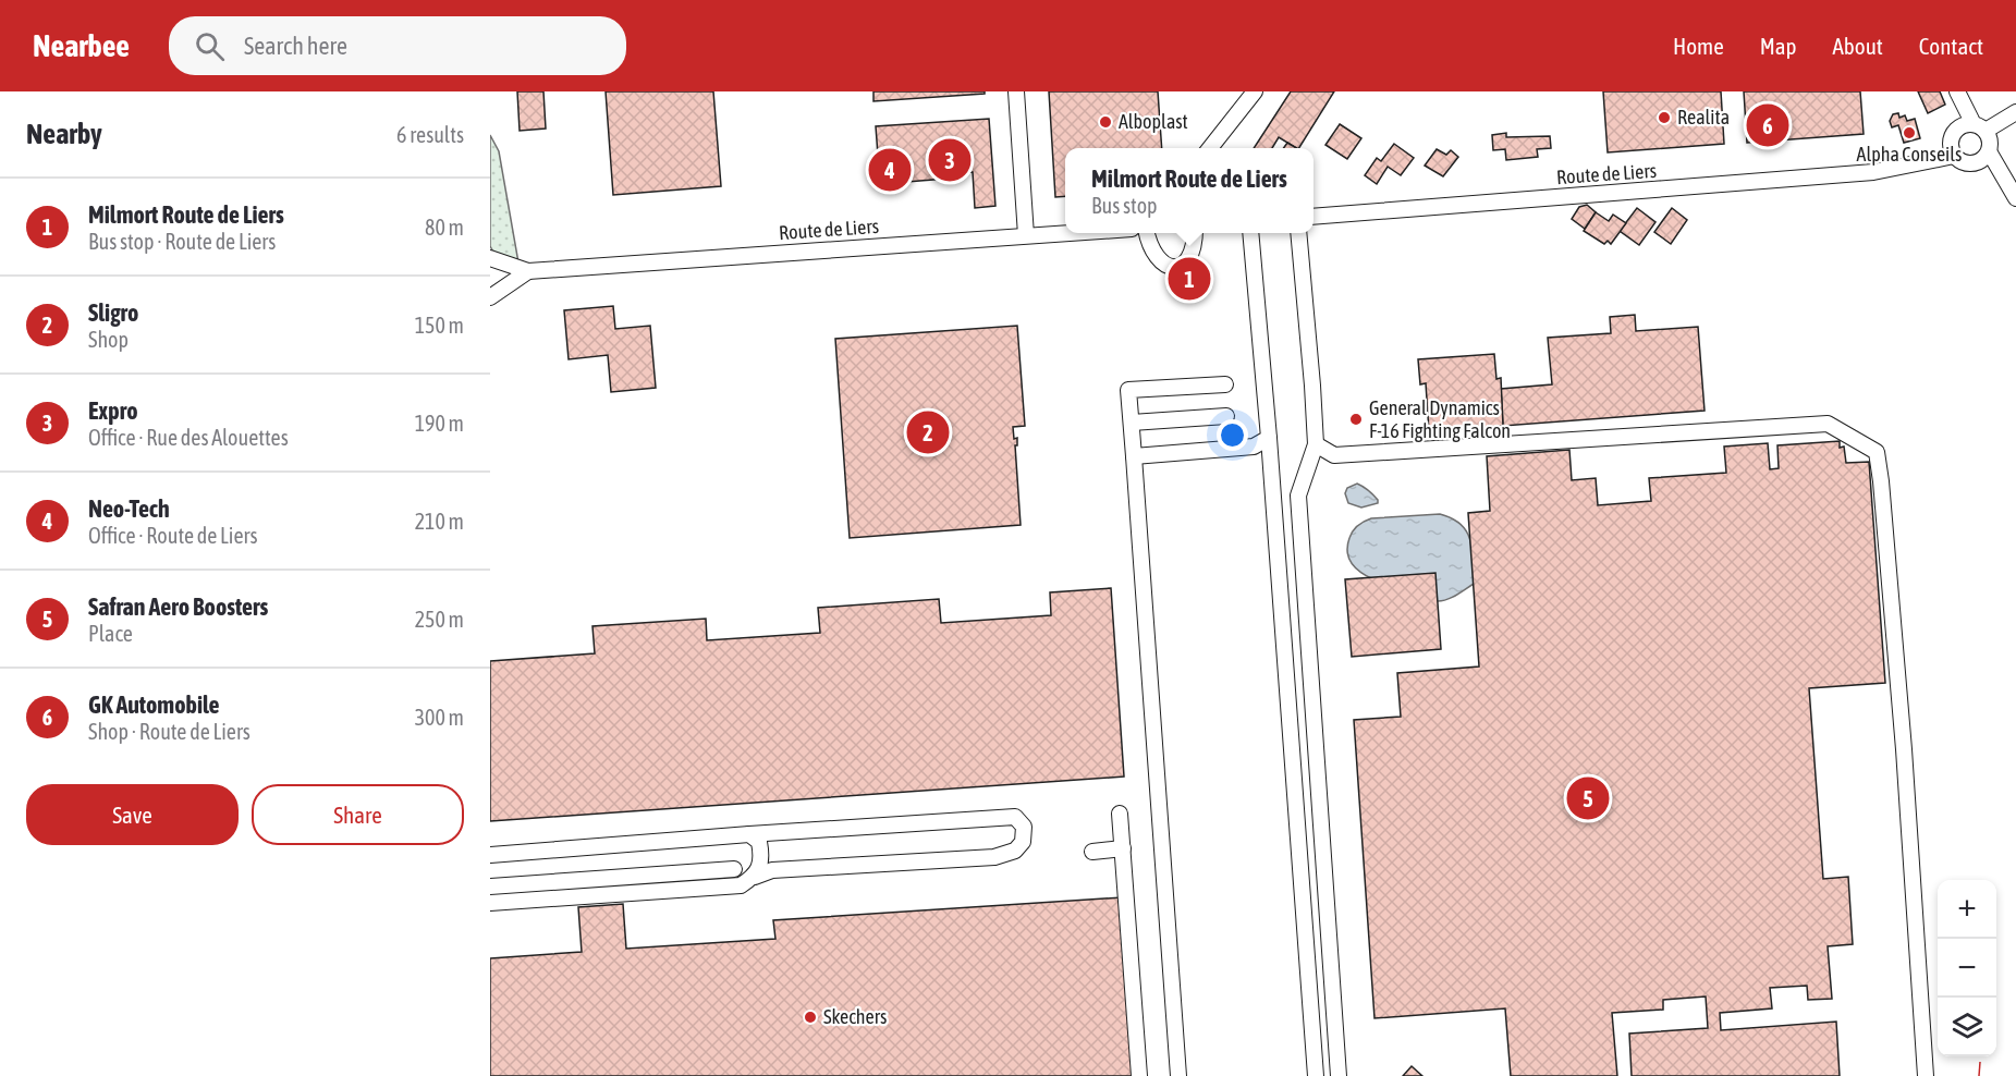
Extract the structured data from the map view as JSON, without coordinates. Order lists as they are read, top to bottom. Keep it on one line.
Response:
{"streets":{"street":["Route de Liers"]},"places":["Realita","Alboplast","Alpha Conseils","General Dynamics F-16 Fighting Falcon","Skechers"],"page":{"header":"Nearbee","search":"Search here","nav":["Home","Map","About","Contact"],"heading":["Nearby","6 results"],"pins":["6","3","4","1","2","5"],"popup":["Milmort Route de Liers","Bus stop"],"list":[{"mark":"1","name":"Milmort Route de Liers","note":"Bus stop · Route de Liers","value":"80 m"},{"mark":"2","name":"Sligro","note":"Shop","value":"150 m"},{"mark":"3","name":"Expro","note":"Office · Rue des Alouettes","value":"190 m"},{"mark":"4","name":"Neo-Tech","note":"Office · Route de Liers","value":"210 m"},{"mark":"5","name":"Safran Aero Boosters","note":"Place","value":"250 m"},{"mark":"6","name":"GK Automobile","note":"Shop · Route de Liers","value":"300 m"}],"buttons":["Save","Share"],"map_buttons":["+","−"]}}
